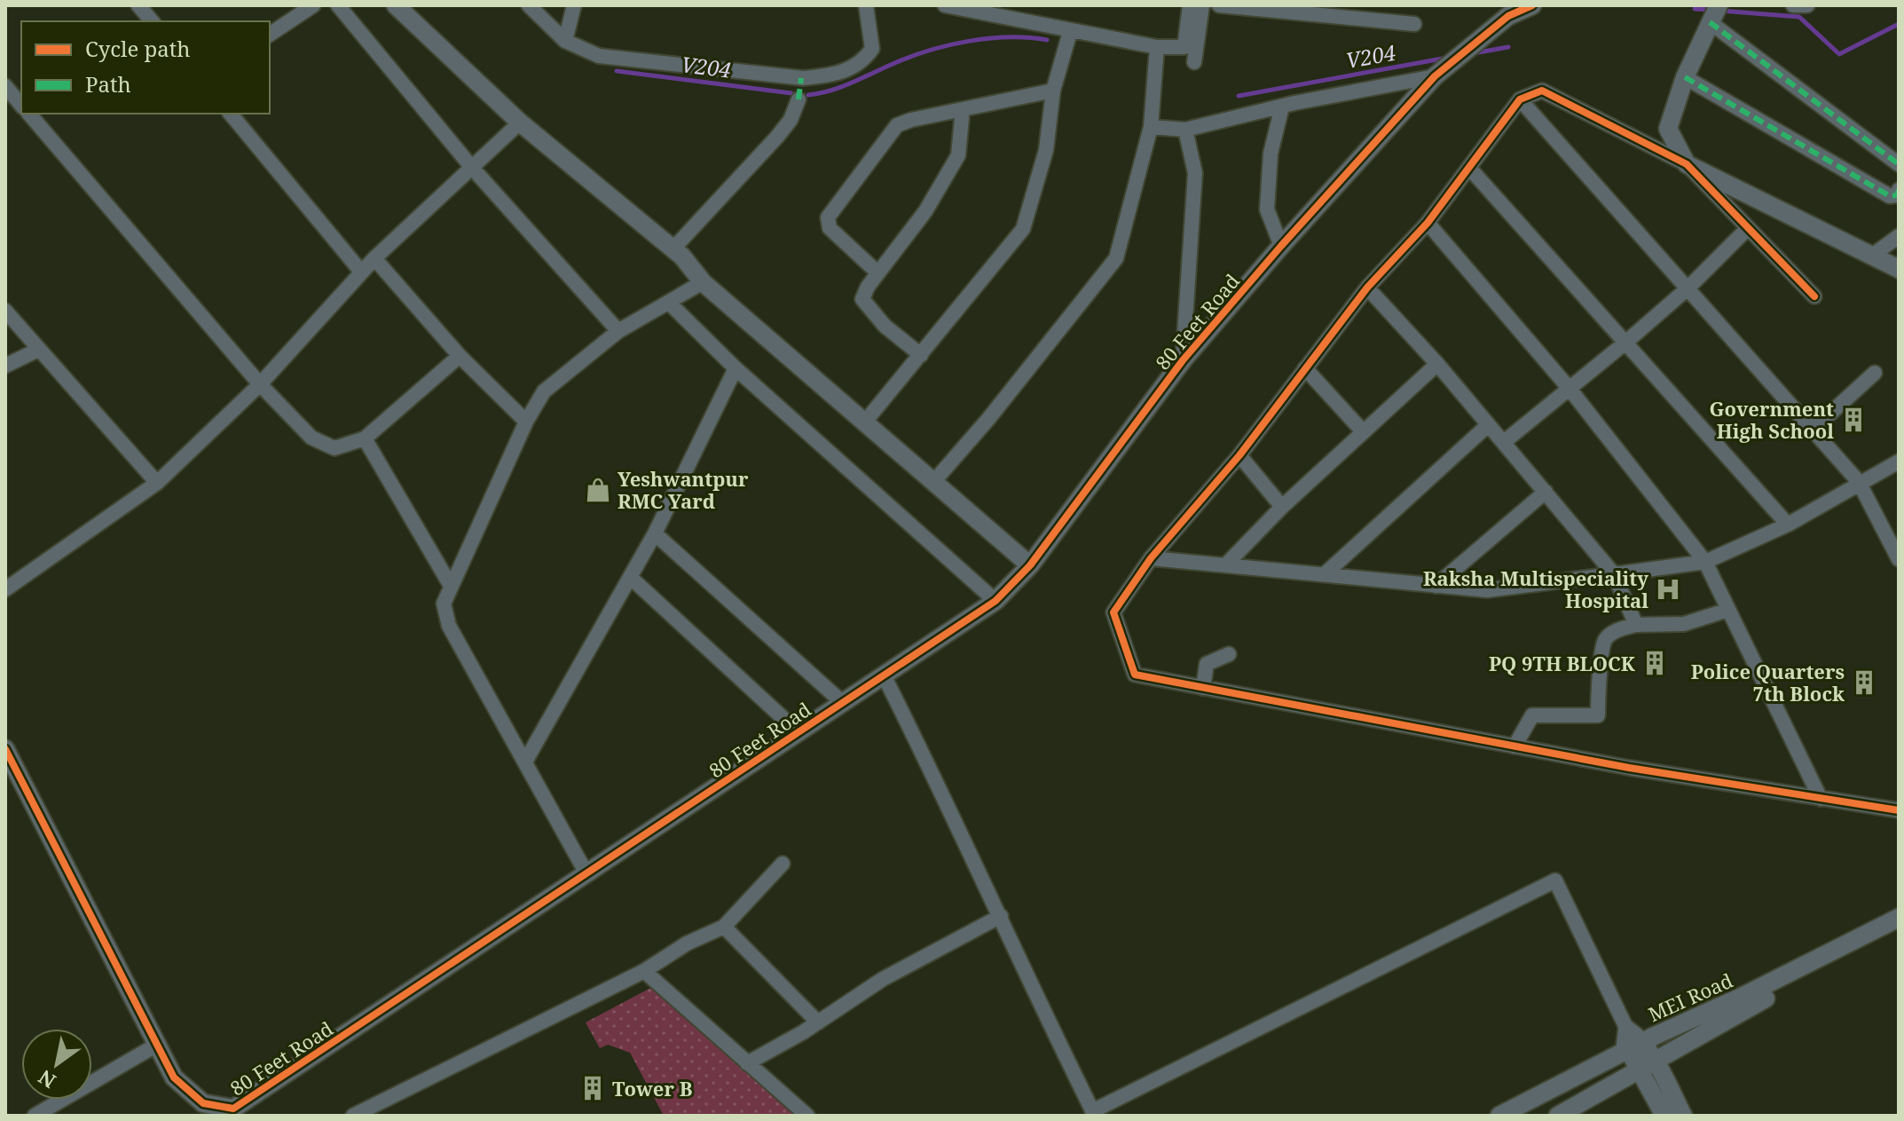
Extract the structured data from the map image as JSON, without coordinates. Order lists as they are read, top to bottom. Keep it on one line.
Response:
{"streets":{"street":["80 Feet Road","MEI Road"]},"water":["V204"],"places":{"building":["Government High School","PQ 9TH BLOCK","Police Quarters 7th Block","Tower B"],"shop":["Yeshwantpur RMC Yard"],"hospital":["Raksha Multispeciality Hospital"]},"legend":["Cycle path","Path"],"north":"bottom left"}
